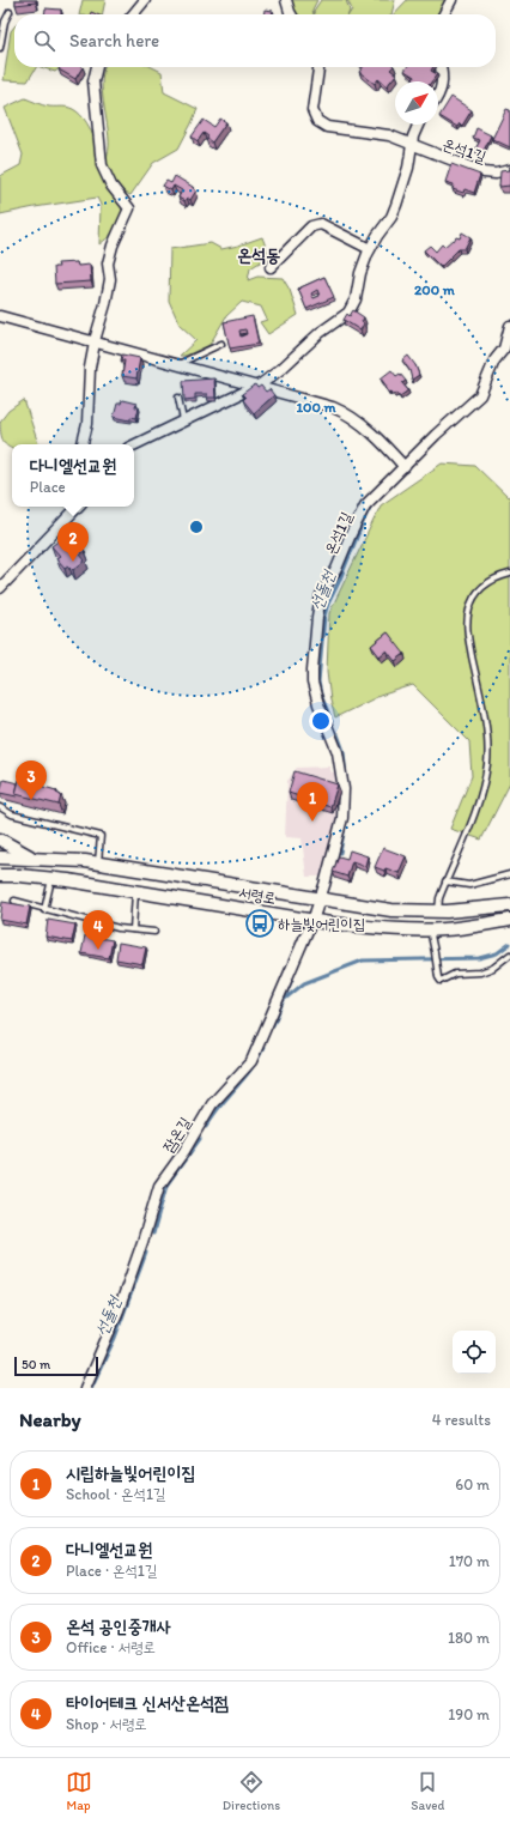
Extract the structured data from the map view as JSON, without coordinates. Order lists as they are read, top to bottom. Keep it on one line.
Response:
{"streets":{"street":["온석1길","서령로","잠온길"]},"crossings":[["온석1길","서령로"],["온석1길","잠온길"],["서령로","잠온길"]],"districts":["온석동"],"water":["선돌천"],"places":{"bus stop":["하늘빛어린이집"]},"scale_bar":"50 m","north":"top right","page":{"search":"Search here","popup":["다니엘선교원","Place"],"pins":["2","3","1","4"],"scale":"50 m","heading":["Nearby","4 results"],"list":[{"mark":"1","name":"시립하늘빛어린이집","note":"School · 온석1길","value":"60 m"},{"mark":"2","name":"다니엘선교원","note":"Place · 온석1길","value":"170 m"},{"mark":"3","name":"온석 공인중개사","note":"Office · 서령로","value":"180 m"},{"mark":"4","name":"타이어테크 신서산온석점","note":"Shop · 서령로","value":"190 m"}],"nav":["Map","Directions","Saved"]},"rings":["200 m","100 m"]}
